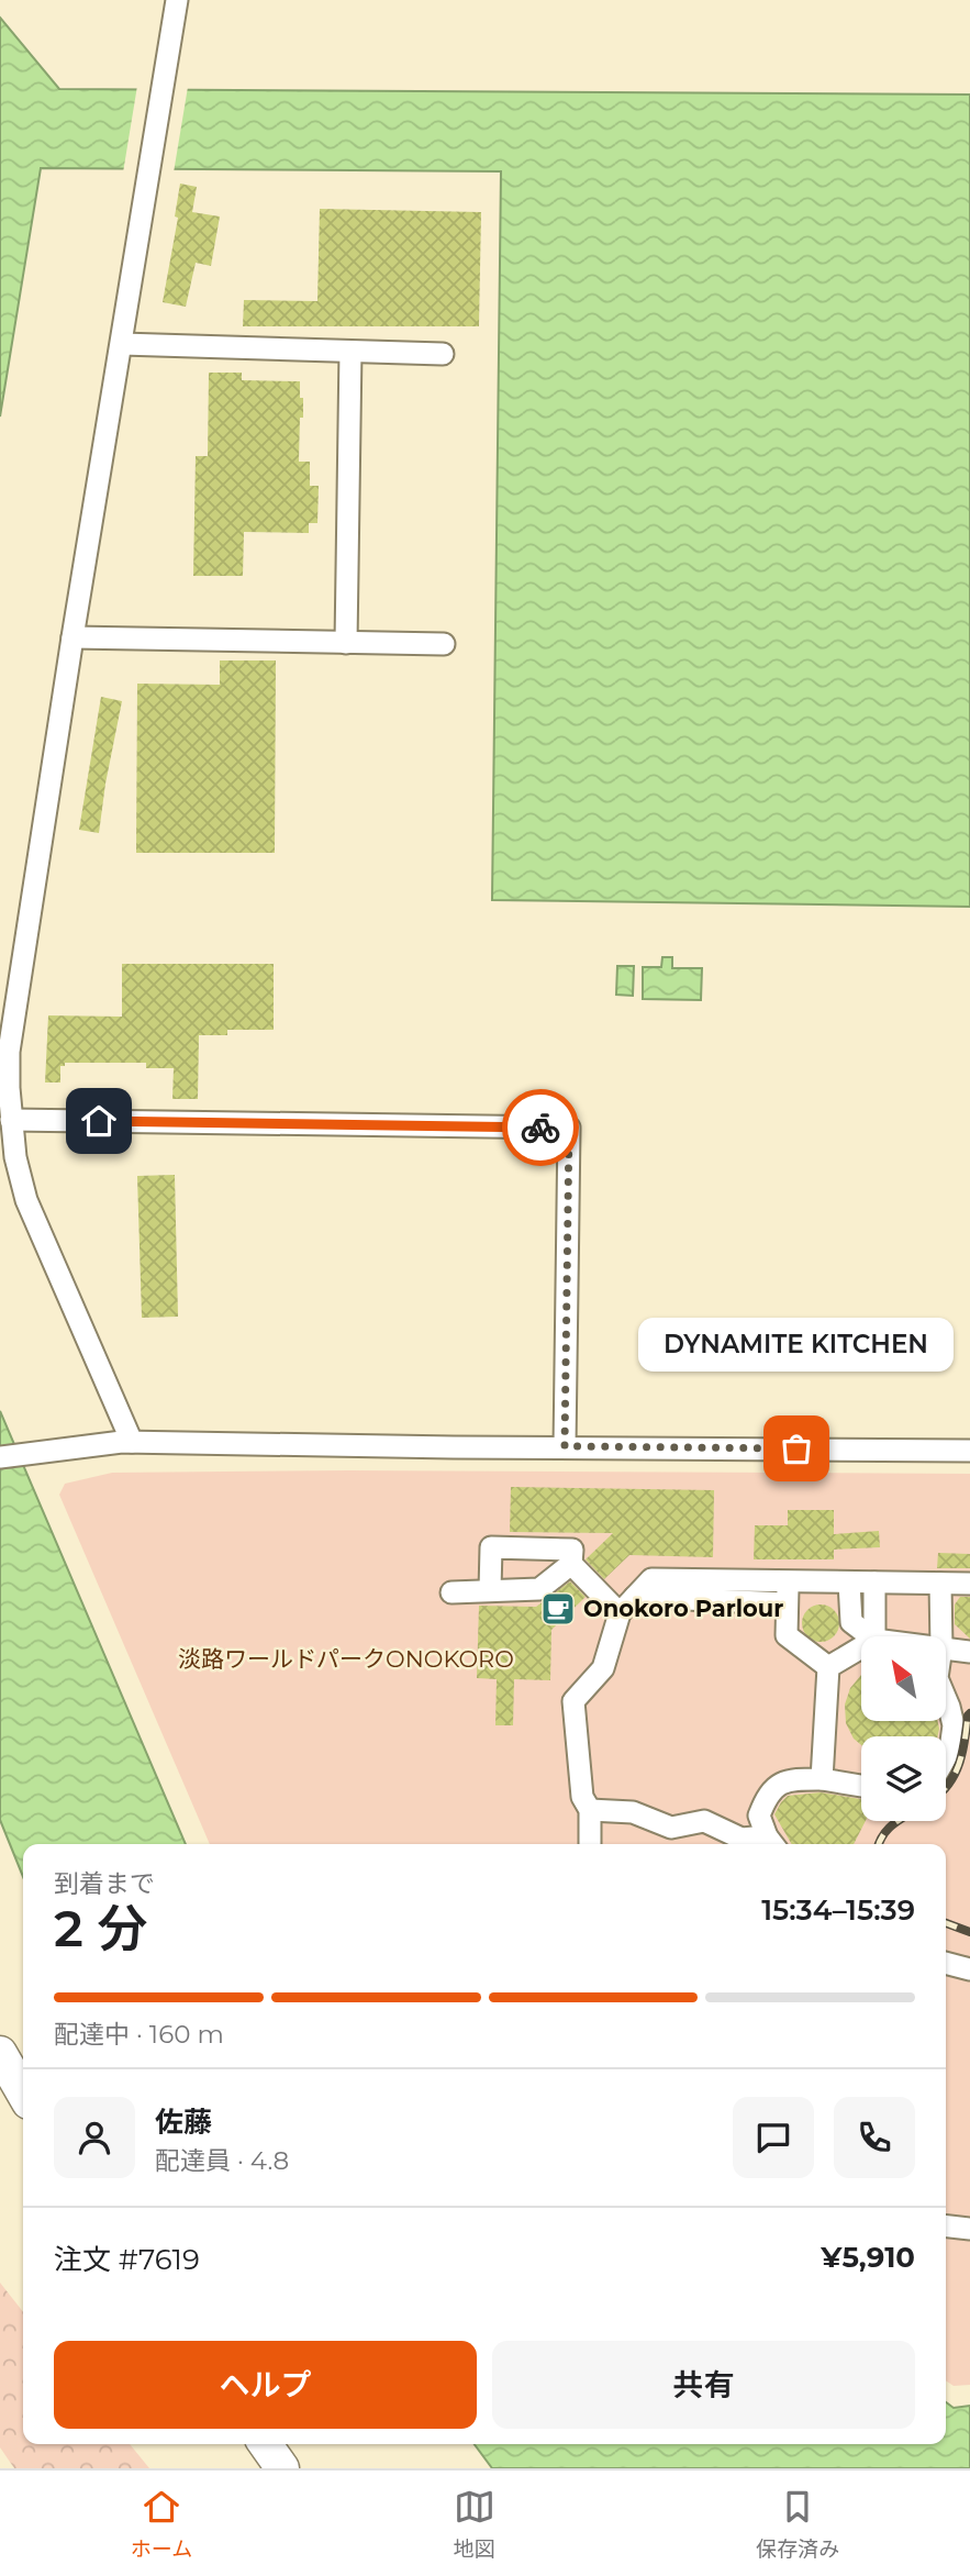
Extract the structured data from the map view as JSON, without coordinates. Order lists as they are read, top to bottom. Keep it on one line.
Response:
{"parks":["淡路ワールドパークONOKORO"],"places":{"other":["DYNAMITE KITCHEN"],"cafe":["Onokoro Parlour"]},"north":"top left","page":{"bubble":"DYNAMITE KITCHEN","heading":["2 分","到着まで","15:34–15:39"],"panel":["佐藤","配達員 · 4.8","注文 #7619","¥5,910"],"bar":"配達中 · 160 m","buttons":["ヘルプ","共有"],"tabs":["ホーム","地図","保存済み"]}}
